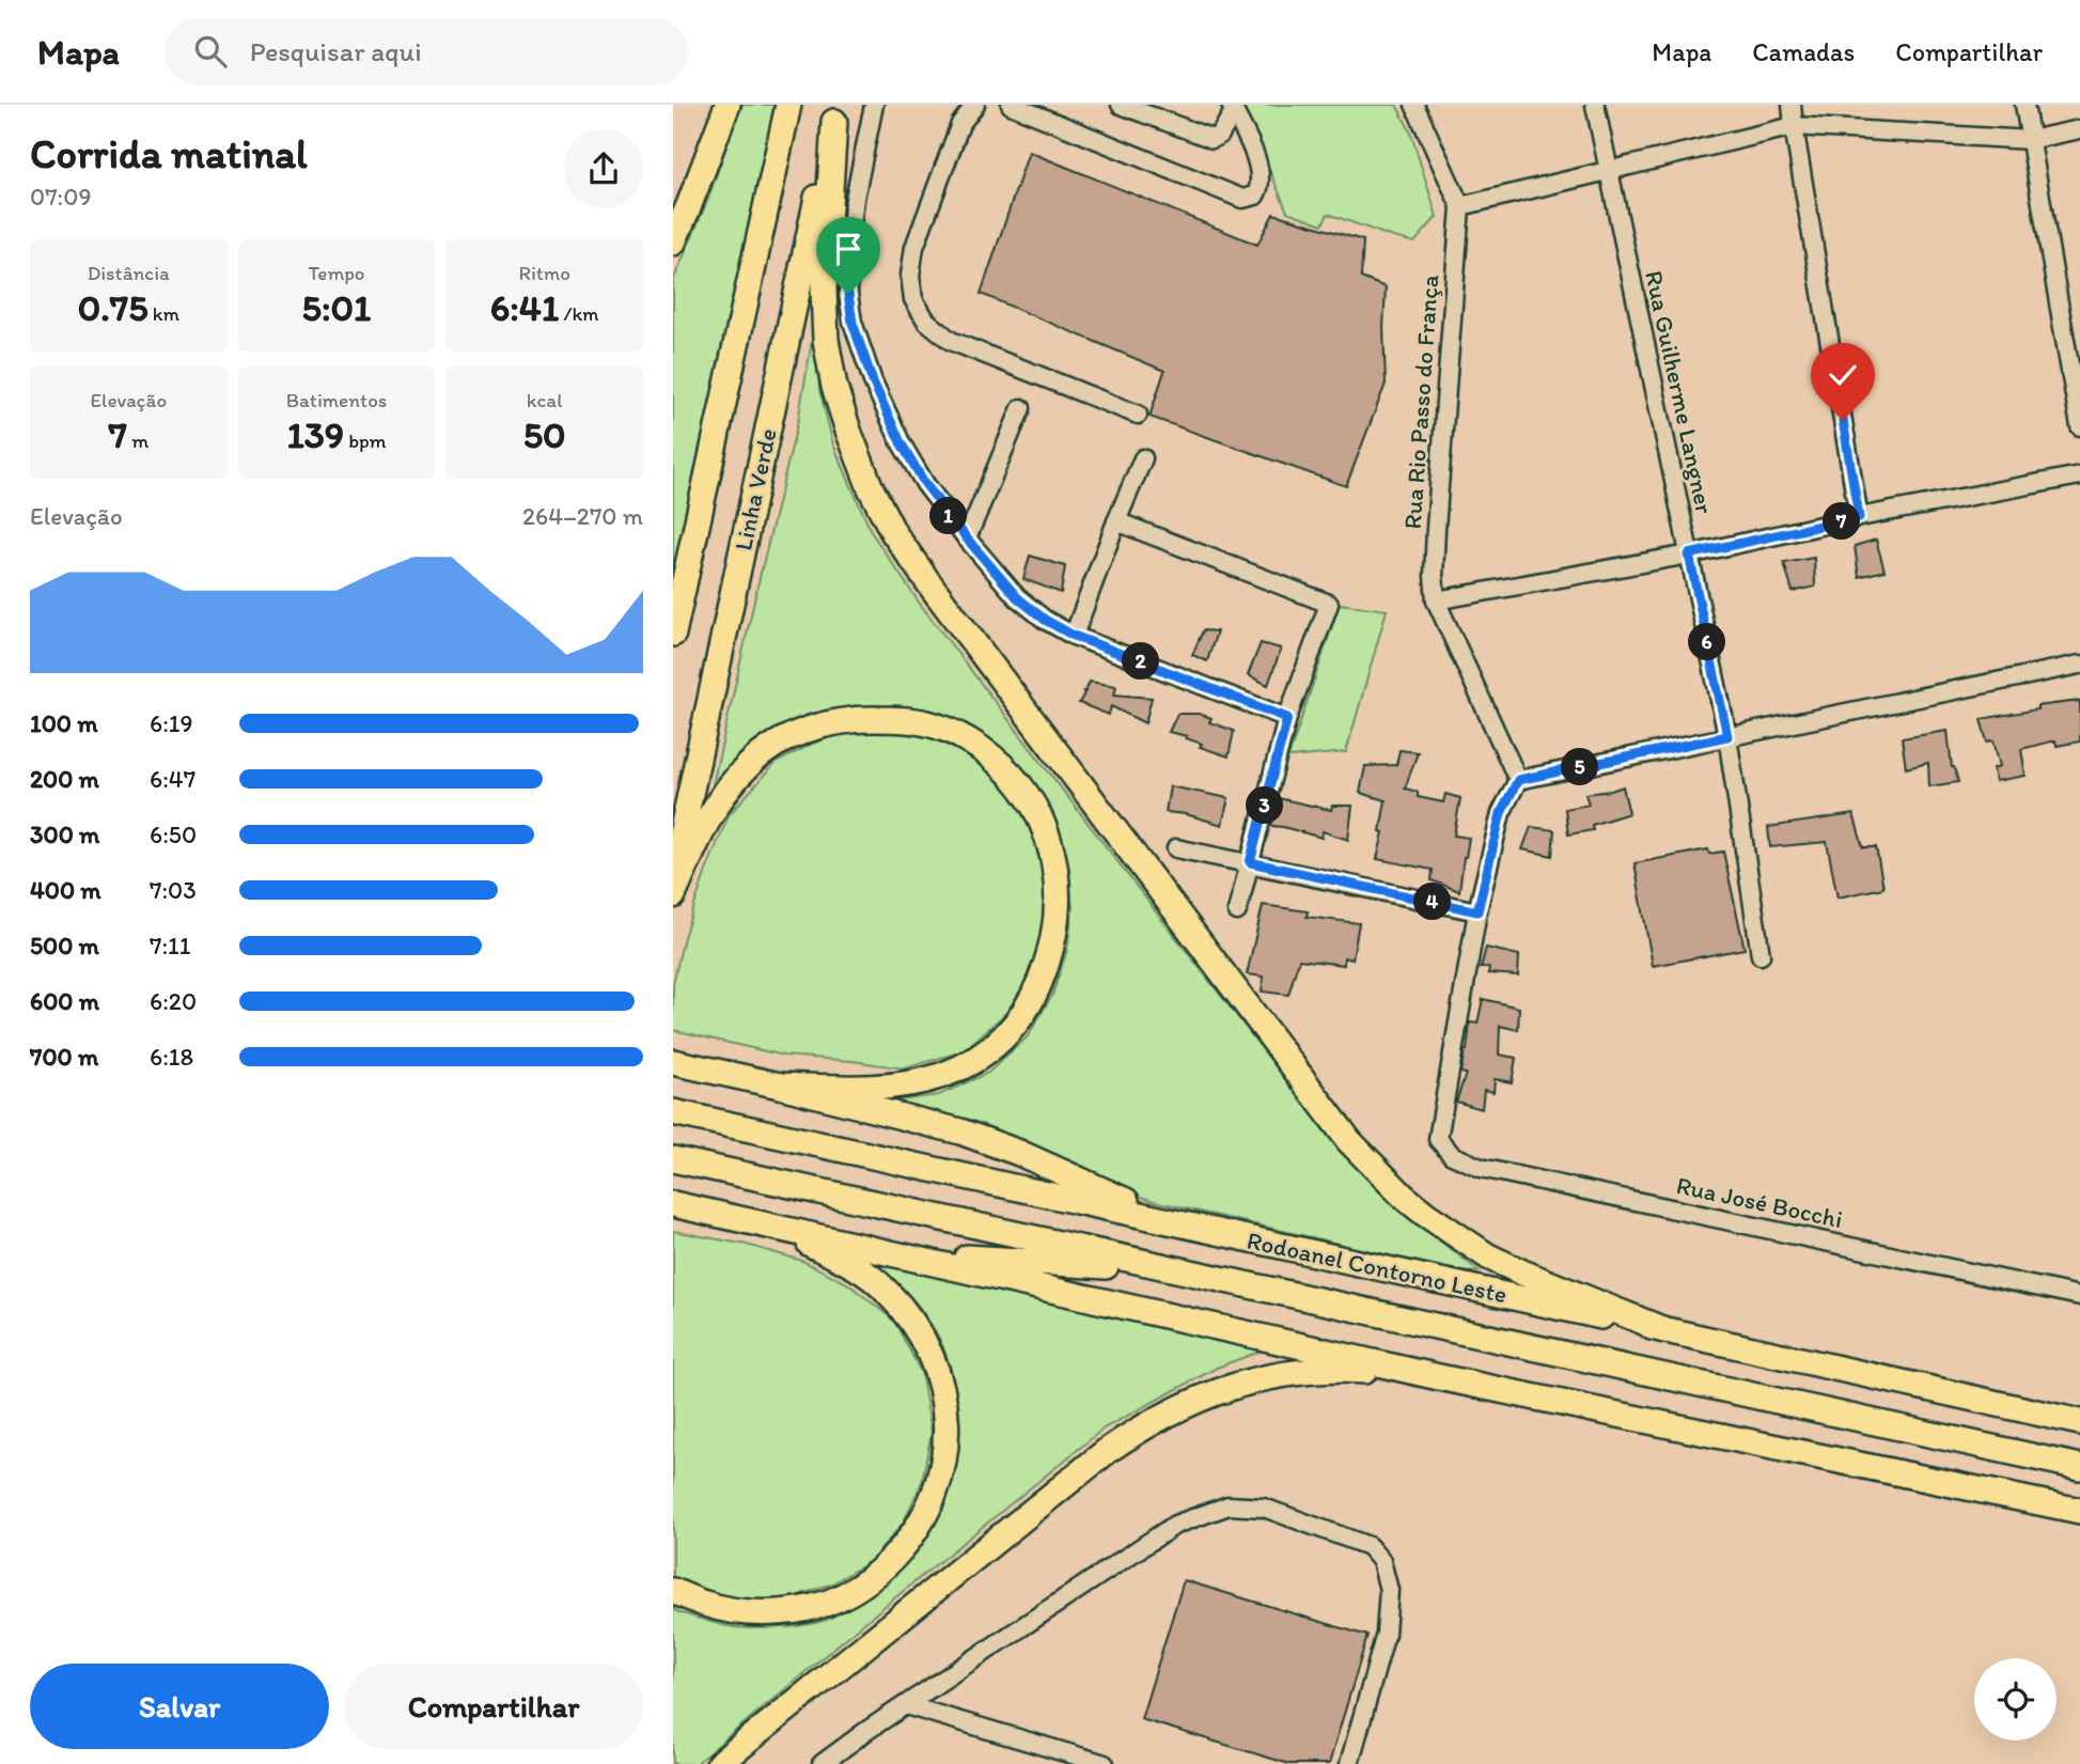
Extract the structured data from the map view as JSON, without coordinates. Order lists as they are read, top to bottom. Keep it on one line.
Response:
{"streets":{"highway":["Linha Verde","Rodoanel Contorno Leste"],"street":["Rua Guilherme Langner","Rua Rio Passo do França","Rua José Bocchi"]},"page":{"header":"Mapa","search":"Pesquisar aqui","nav":["Mapa","Camadas","Compartilhar"],"heading":["Corrida matinal","07:09"],"stats":[["Distância","0.75 km"],["Tempo","5:01"],["Ritmo","6:41 /km"],["Elevação","7 m"],["Batimentos","139 bpm"],["kcal","50"]],"chart":["Elevação","264–270 m"],"pins":["1","7","6","2","5","3","4"],"list":[{"name":"100 m","note":"6:19"},{"name":"200 m","note":"6:47"},{"name":"300 m","note":"6:50"},{"name":"400 m","note":"7:03"},{"name":"500 m","note":"7:11"},{"name":"600 m","note":"6:20"},{"name":"700 m","note":"6:18"}],"buttons":["Salvar","Compartilhar"]}}
